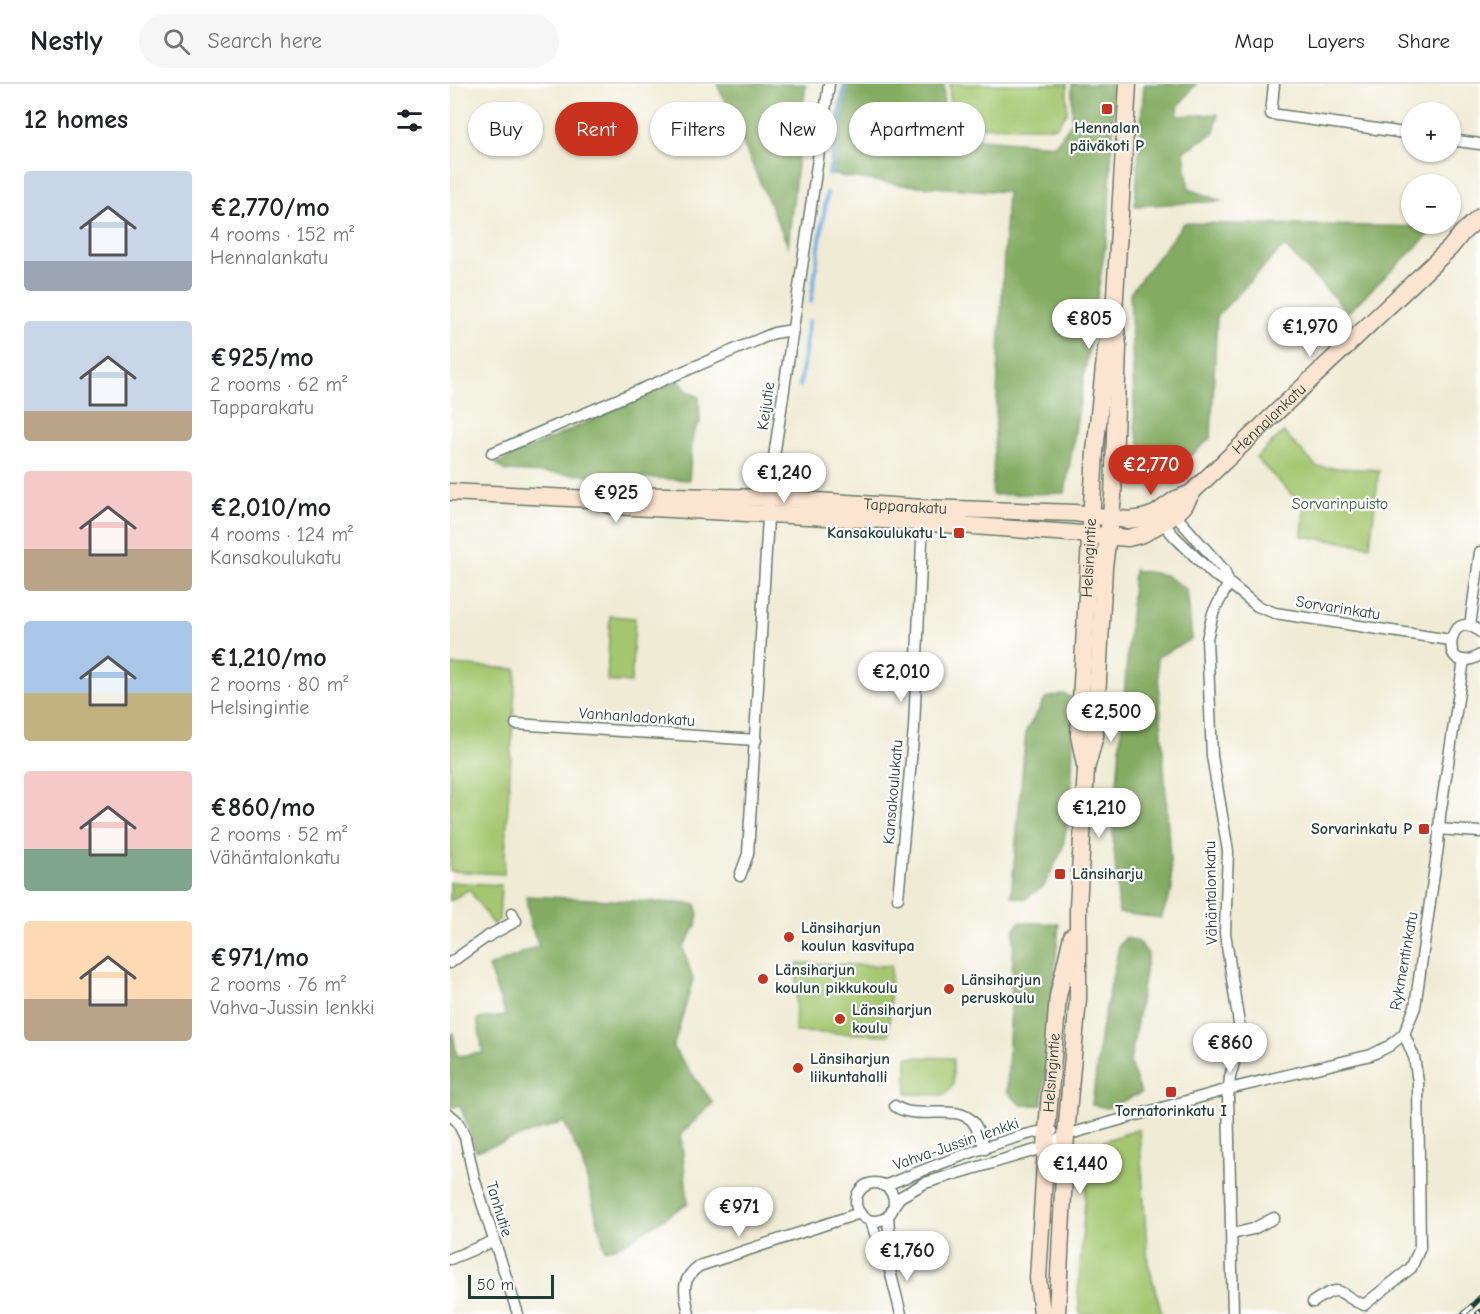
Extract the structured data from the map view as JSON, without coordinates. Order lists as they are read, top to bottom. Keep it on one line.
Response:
{"streets":{"main road":["Hennalankatu","Tapparakatu","Helsingintie"],"street":["Keijutie","Sorvarinkatu","Vanhanladonkatu","Kansakoulukatu","Vähäntalonkatu","Rykmentinkatu","Vahva-Jussin lenkki","Tanhutie"]},"crossings":[["Keijutie","Tapparakatu"],["Keijutie","Vanhanladonkatu"],["Hennalankatu","Tapparakatu"],["Hennalankatu","Helsingintie"],["Hennalankatu","Sorvarinkatu"],["Tapparakatu","Helsingintie"],["Tapparakatu","Kansakoulukatu"],["Helsingintie","Vahva-Jussin lenkki"],["Sorvarinkatu","Vähäntalonkatu"],["Vähäntalonkatu","Vahva-Jussin lenkki"],["Rykmentinkatu","Vahva-Jussin lenkki"]],"parks":["Sorvarinpuisto"],"places":{"transit":["Hennalan päiväkoti P","Kansakoulukatu L","Sorvarinkatu P","Länsiharju","Tornatorinkatu I"],"other":["Länsiharjun koulun kasvitupa","Länsiharjun koulun pikkukoulu","Länsiharjun peruskoulu","Länsiharjun koulu","Länsiharjun liikuntahalli"]},"scale_bar":"50 m","page":{"header":"Nestly","search":"Search here","nav":["Map","Layers","Share"],"heading":"12 homes","map_buttons":["+","−"],"chip":["Buy","Rent","Filters","New","Apartment"],"list":[{"name":"€2,770/mo","note":"4 rooms · 152 m² · Hennalankatu"},{"name":"€925/mo","note":"2 rooms · 62 m² · Tapparakatu"},{"name":"€2,010/mo","note":"4 rooms · 124 m² · Kansakoulukatu"},{"name":"€1,210/mo","note":"2 rooms · 80 m² · Helsingintie"},{"name":"€860/mo","note":"2 rooms · 52 m² · Vähäntalonkatu"},{"name":"€971/mo","note":"2 rooms · 76 m² · Vahva-Jussin lenkki"}],"price":["€805","€1,970","€2,770","€1,240","€925","€2,010","€2,500","€1,210","€860","€1,440","€971","€1,760"],"scale":"50 m"}}
